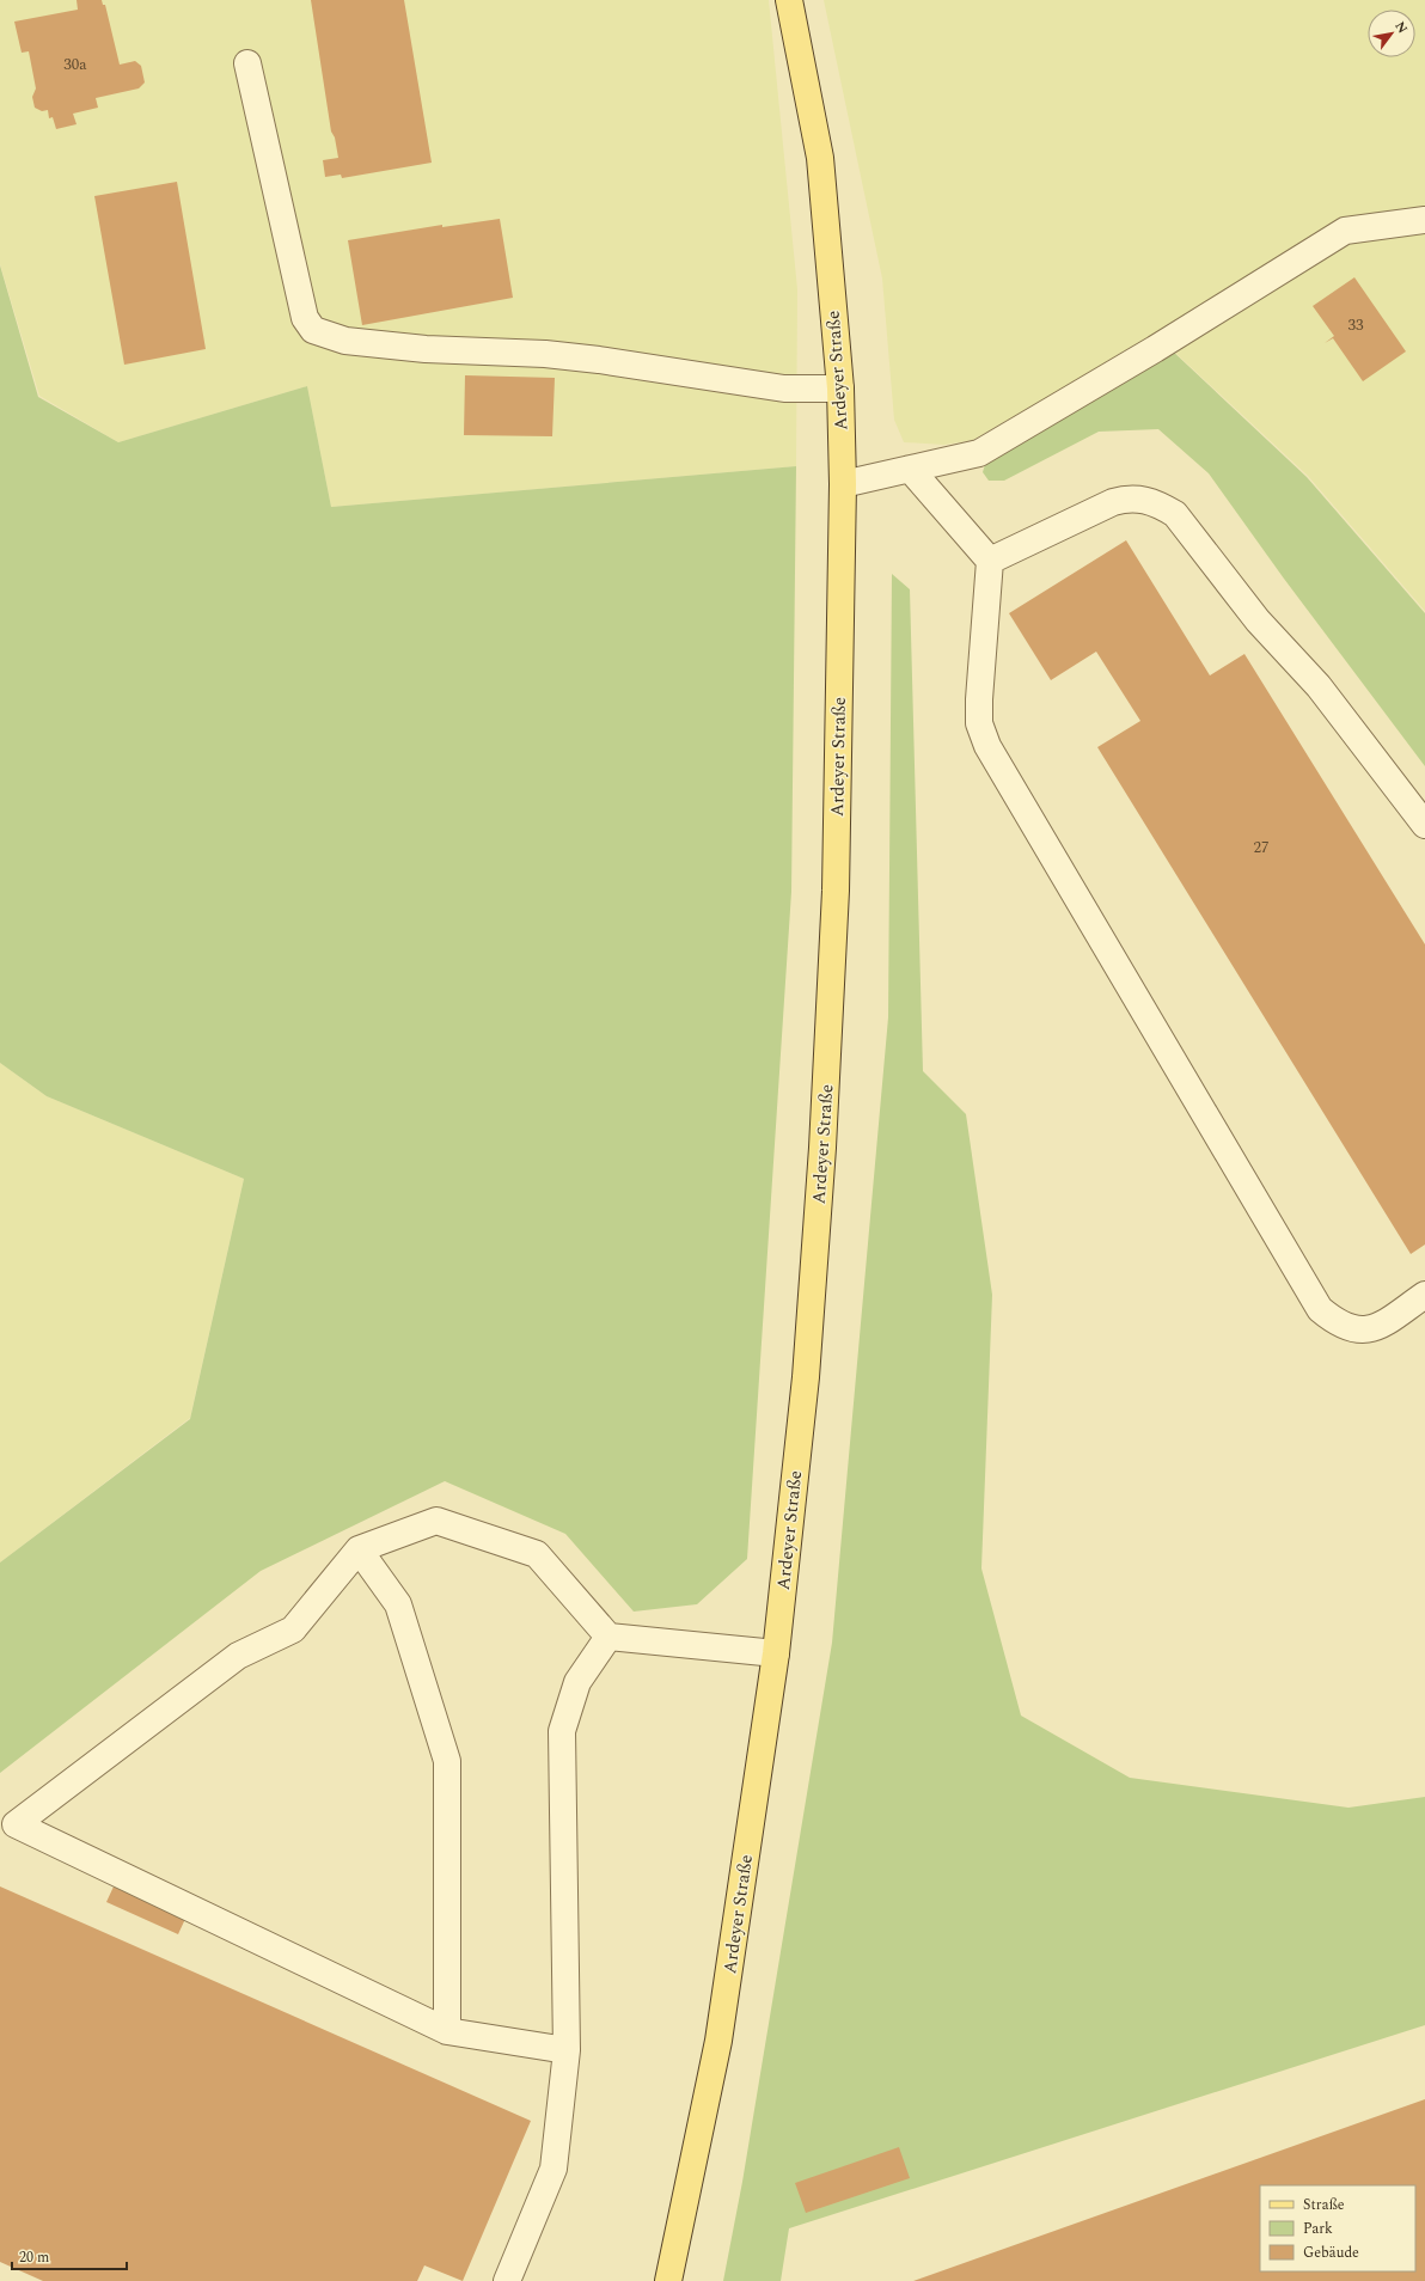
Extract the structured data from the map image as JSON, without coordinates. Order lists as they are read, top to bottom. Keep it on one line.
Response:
{"streets":{"main road":["Ardeyer Straße"]},"house_numbers":["30a","33","27"],"legend":["Straße","Park","Gebäude"],"scale_bar":"20 m","north":"top right"}
